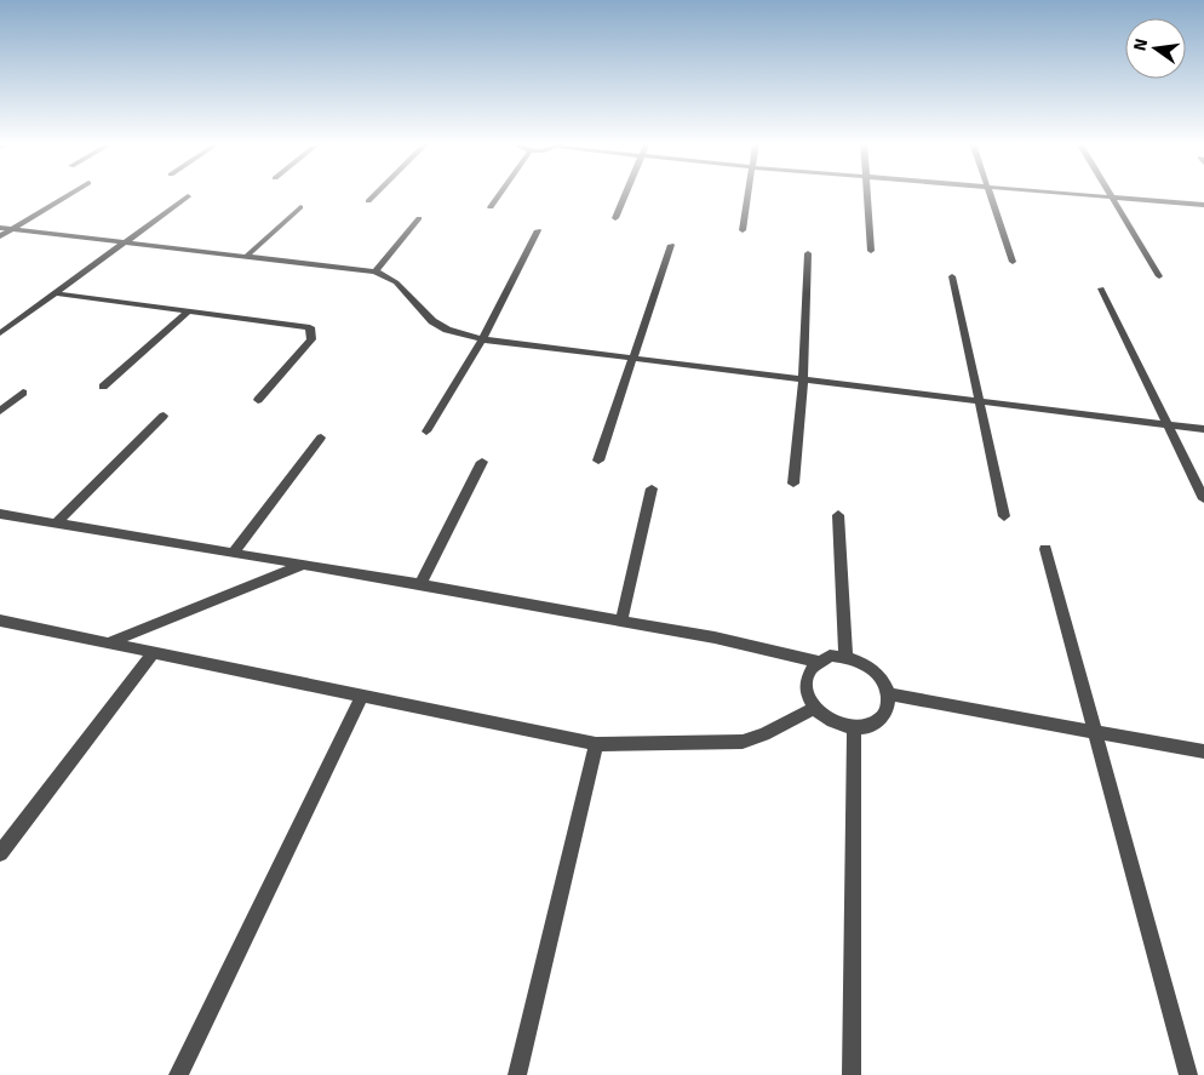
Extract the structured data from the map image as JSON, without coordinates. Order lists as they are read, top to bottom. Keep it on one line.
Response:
{"north":"left"}
